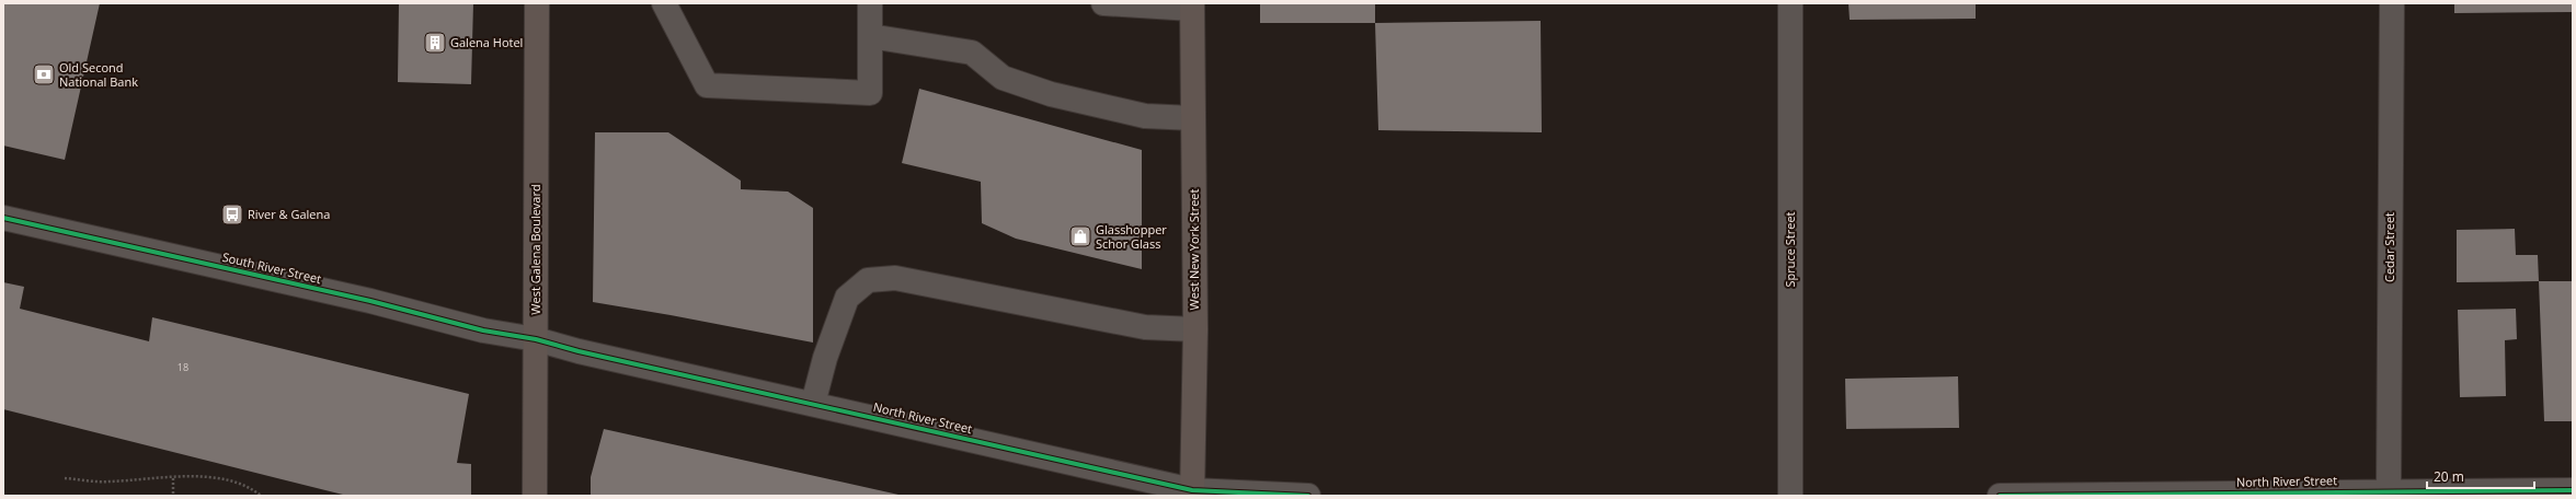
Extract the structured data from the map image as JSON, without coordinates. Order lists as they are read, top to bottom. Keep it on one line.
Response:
{"streets":{"main road":["West Galena Boulevard","West New York Street"],"street":["Cedar Street","Spruce Street","South River Street","North River Street"]},"crossings":[["Cedar Street","North River Street"],["West Galena Boulevard","South River Street"],["West Galena Boulevard","North River Street"],["West New York Street","North River Street"],["South River Street","North River Street"]],"places":{"building":["Galena Hotel"],"bank":["Old Second National Bank"],"bus stop":["River & Galena"],"shop":["Glasshopper Schor Glass"]},"house_numbers":["18"],"scale_bar":"20 m"}
